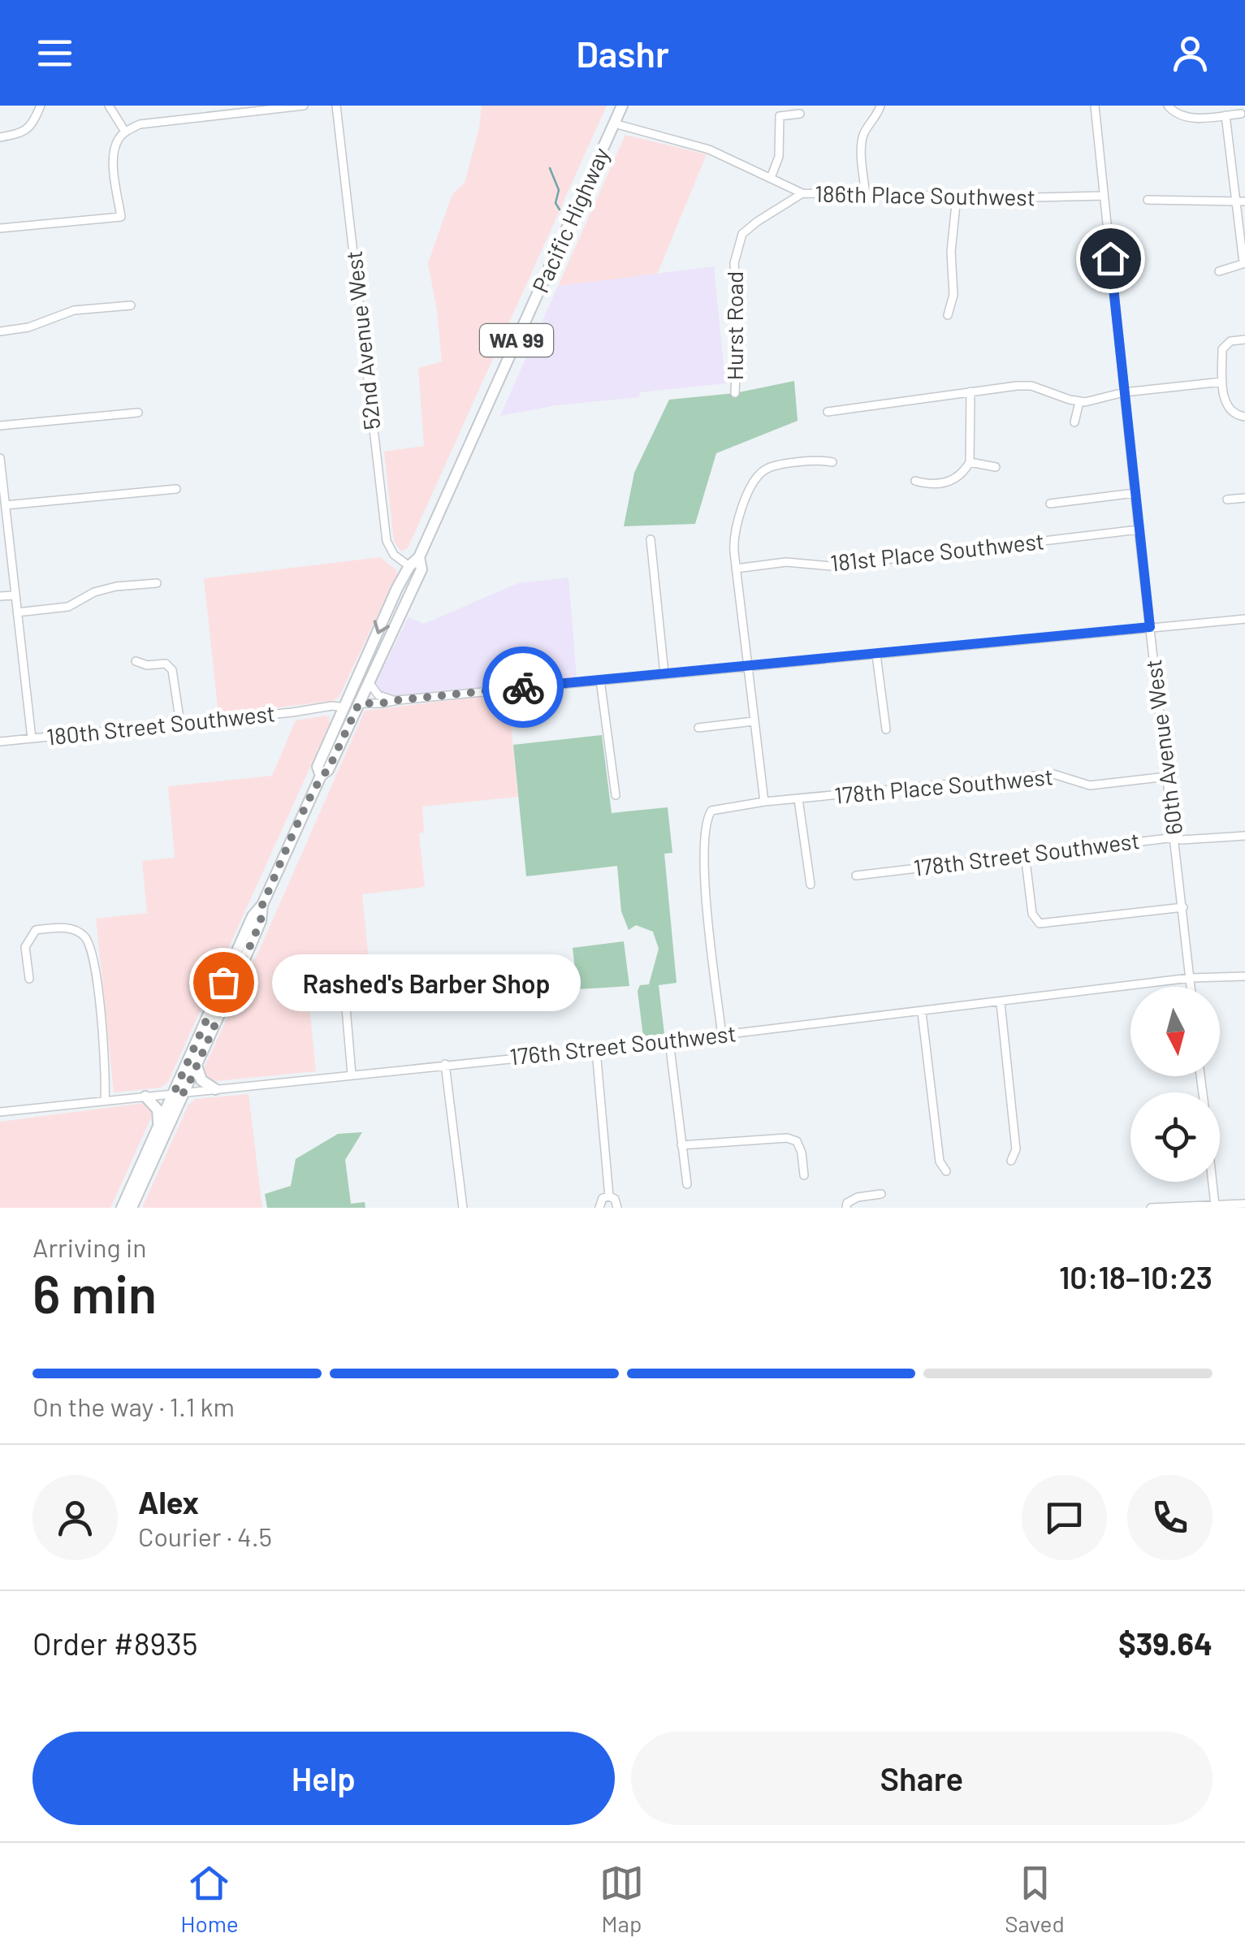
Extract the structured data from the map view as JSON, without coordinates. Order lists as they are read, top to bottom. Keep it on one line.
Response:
{"streets":{"highway":["Pacific Highway","WA 99"],"street":["186th Place Southwest","Hurst Road","52nd Avenue West","181st Place Southwest","180th Street Southwest","60th Avenue West","178th Place Southwest","178th Street Southwest","176th Street Southwest"]},"crossings":[["186th Place Southwest","Pacific Highway"],["186th Place Southwest","Hurst Road"],["186th Place Southwest","60th Avenue West"],["Pacific Highway","52nd Avenue West"],["Pacific Highway","180th Street Southwest"],["Pacific Highway","176th Street Southwest"],["181st Place Southwest","60th Avenue West"],["60th Avenue West","178th Place Southwest"],["60th Avenue West","178th Street Southwest"],["60th Avenue West","176th Street Southwest"],["178th Place Southwest","176th Street Southwest"]],"places":["Rashed's Barber Shop"],"north":"bottom","page":{"header":"Dashr","bubble":"Rashed's Barber Shop","heading":["6 min","Arriving in","10:18–10:23"],"panel":["Alex","Courier · 4.5","Order #8935","$39.64"],"bar":"On the way · 1.1 km","buttons":["Help","Share"],"tabs":["Home","Map","Saved"]}}
